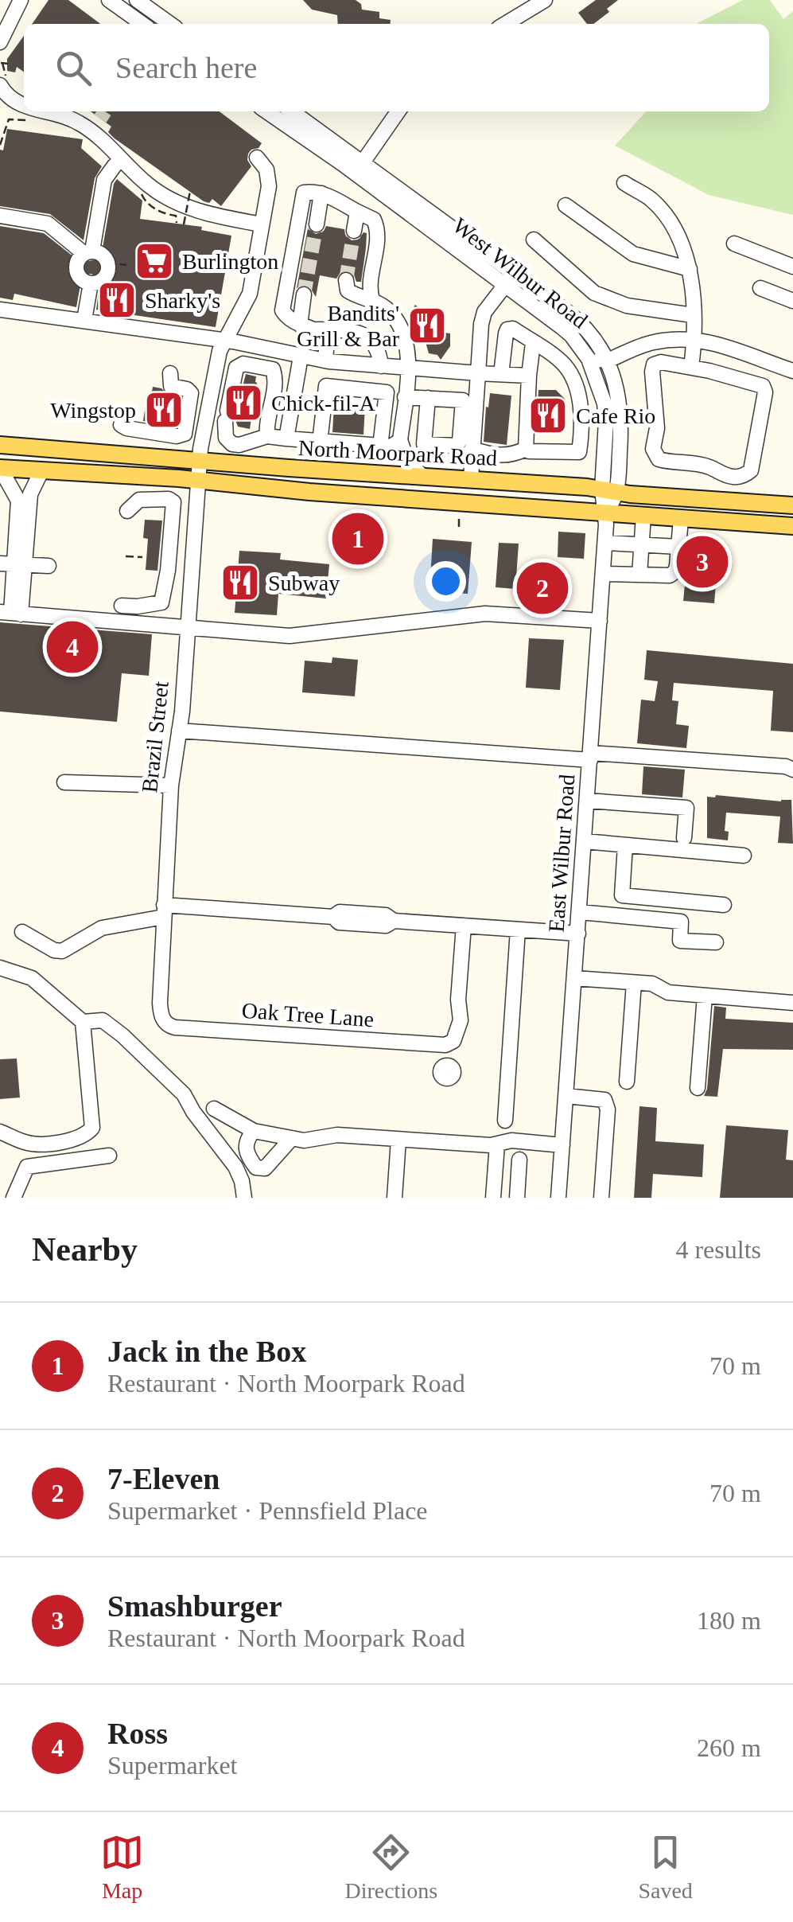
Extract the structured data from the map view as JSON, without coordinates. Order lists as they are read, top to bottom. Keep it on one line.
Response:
{"streets":{"main road":["North Moorpark Road"],"street":["West Wilbur Road","Brazil Street","East Wilbur Road","Oak Tree Lane"]},"crossings":[["West Wilbur Road","North Moorpark Road"],["West Wilbur Road","East Wilbur Road"],["North Moorpark Road","Brazil Street"],["North Moorpark Road","East Wilbur Road"],["Brazil Street","Oak Tree Lane"]],"places":{"supermarket":["Burlington"],"restaurant":["Sharky's","Bandits' Grill & Bar","Chick-fil-A","Wingstop","Cafe Rio","Subway"]},"page":{"search":"Search here","pins":["1","3","2","4"],"heading":["Nearby","4 results"],"list":[{"mark":"1","name":"Jack in the Box","note":"Restaurant · North Moorpark Road","value":"70 m"},{"mark":"2","name":"7-Eleven","note":"Supermarket · Pennsfield Place","value":"70 m"},{"mark":"3","name":"Smashburger","note":"Restaurant · North Moorpark Road","value":"180 m"},{"mark":"4","name":"Ross","note":"Supermarket","value":"260 m"}],"nav":["Map","Directions","Saved"]}}
